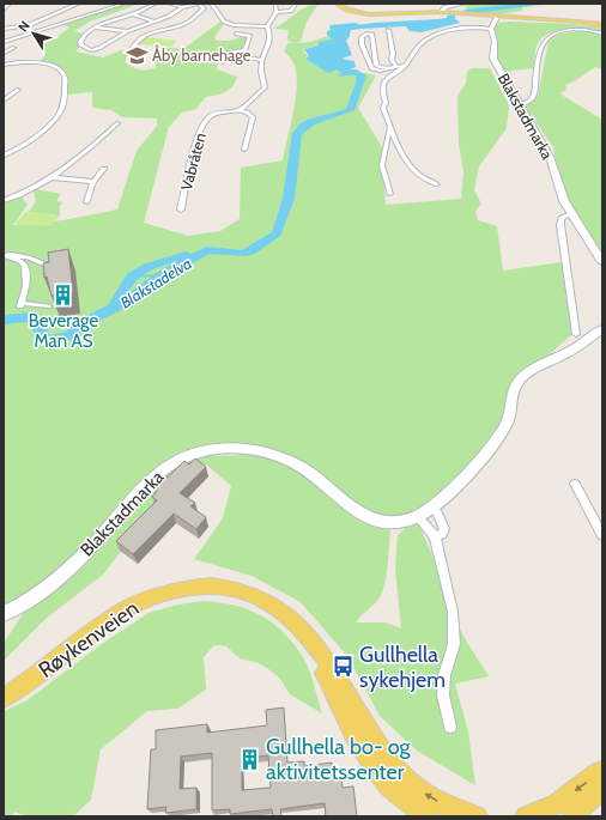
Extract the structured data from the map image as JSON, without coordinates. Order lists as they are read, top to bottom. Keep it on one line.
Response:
{"streets":{"main road":["Blakstadmarka","Røykenveien"],"street":["Vabråten"]},"water":["Blakstadelva"],"places":{"school or university":["Åby barnehage"],"building":["Beverage Man AS","Gullhella bo- og aktivitetssenter"],"bus stop":["Gullhella sykehjem"]},"north":"top left"}
